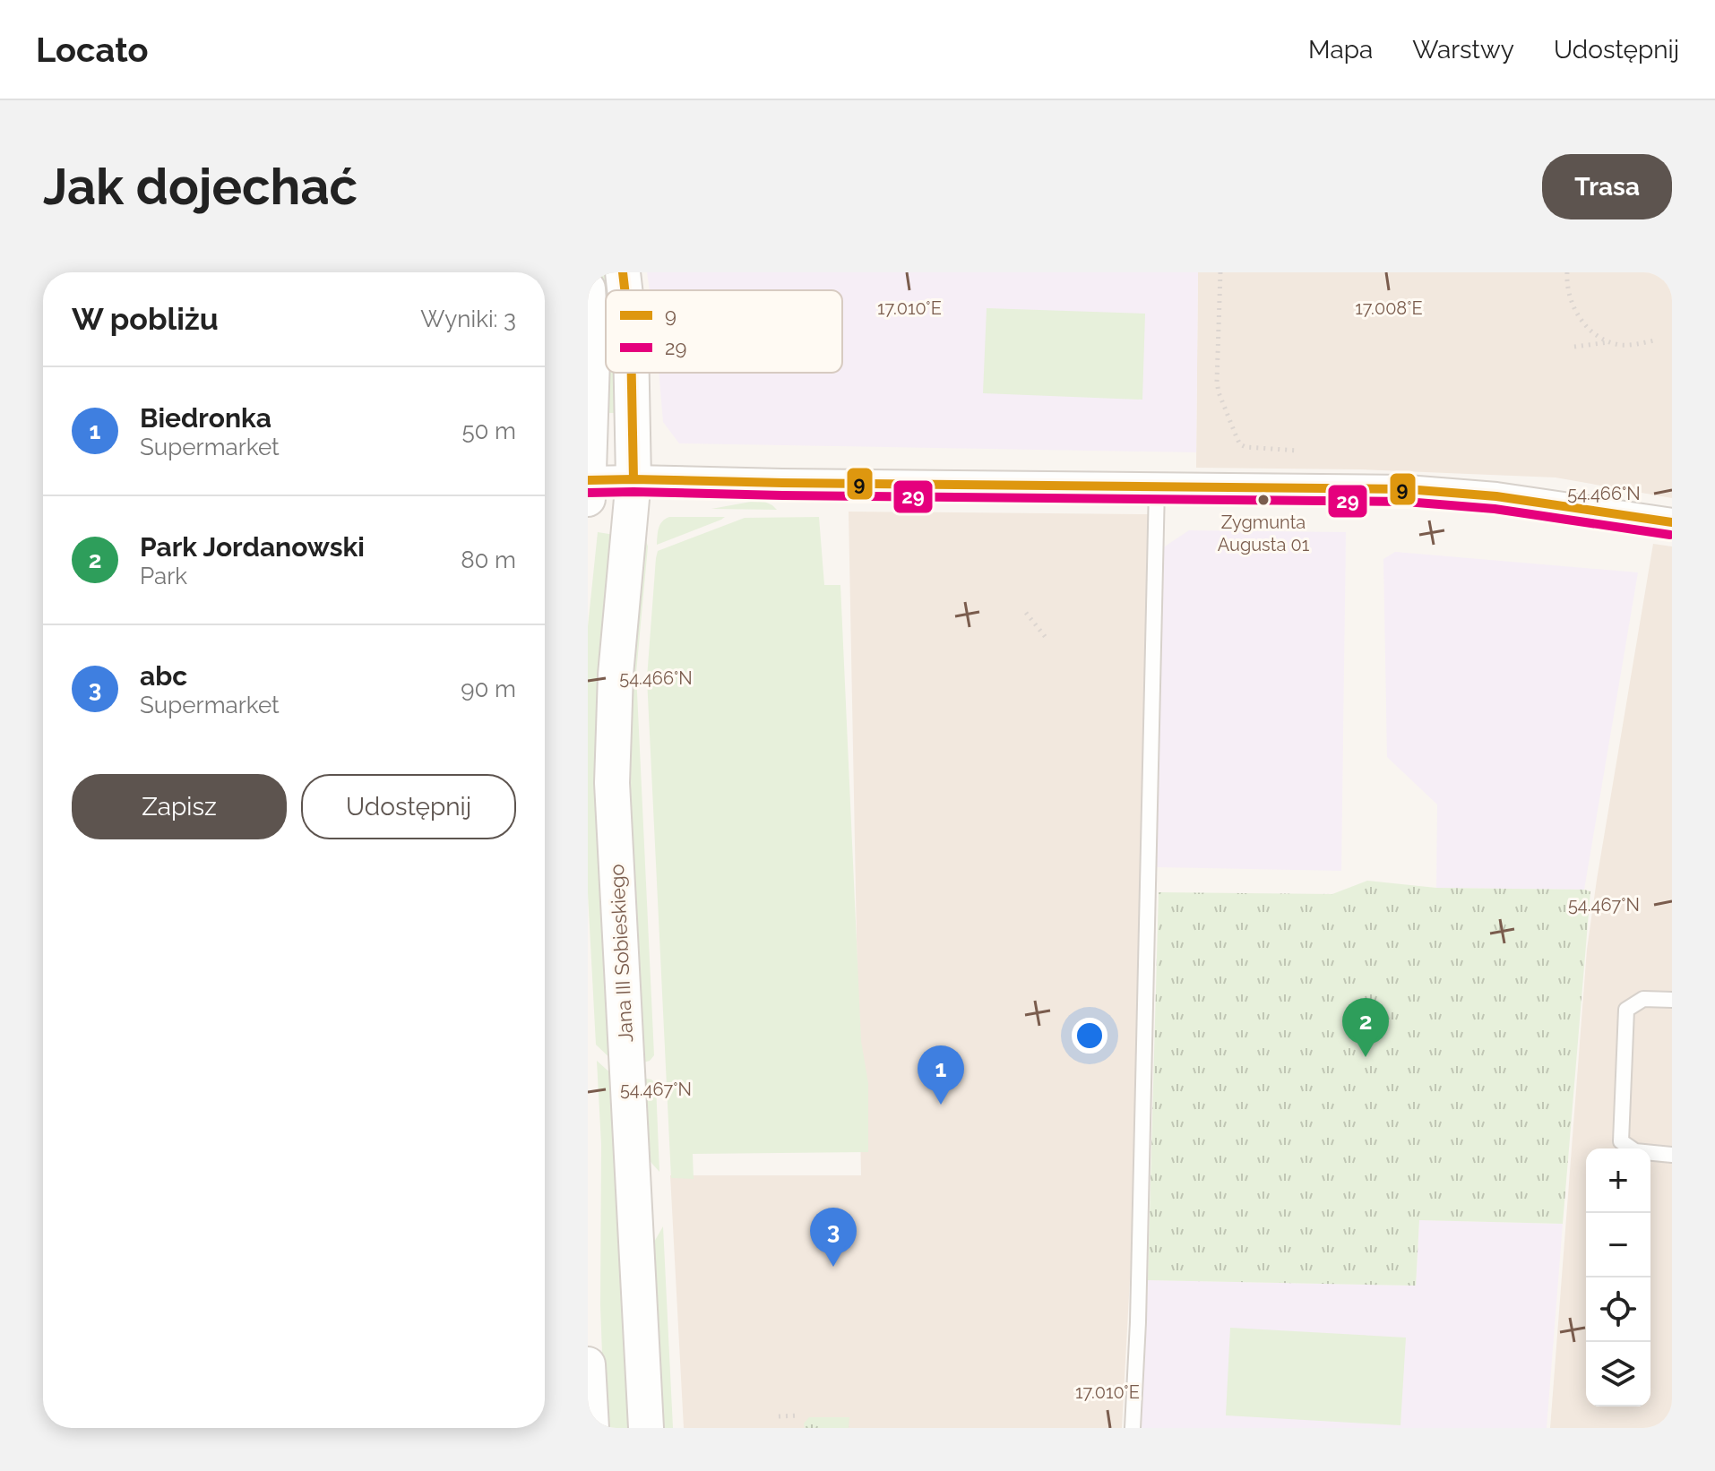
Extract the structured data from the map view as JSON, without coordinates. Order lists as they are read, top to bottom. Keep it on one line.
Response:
{"streets":{"street":["Jana III Sobieskiego"]},"places":["Zygmunta Augusta 01"],"lines":["transit line 9","transit line 29"],"legend":["9","29"],"page":{"header":"Locato","nav":["Mapa","Warstwy","Udostępnij"],"buttons":["Trasa",["Zapisz","Udostępnij"]],"title":"Jak dojechać","heading":["W pobliżu","Wyniki: 3"],"list":[{"mark":"1","name":"Biedronka","note":"Supermarket","value":"50 m"},{"mark":"2","name":"Park Jordanowski","note":"Park","value":"80 m"},{"mark":"3","name":"abc","note":"Supermarket","value":"90 m"}],"pins":["2","1","3"],"map_buttons":["+","−"]},"coordinates":["17.010°E","17.008°E","54.466°N","54.467°N"]}
